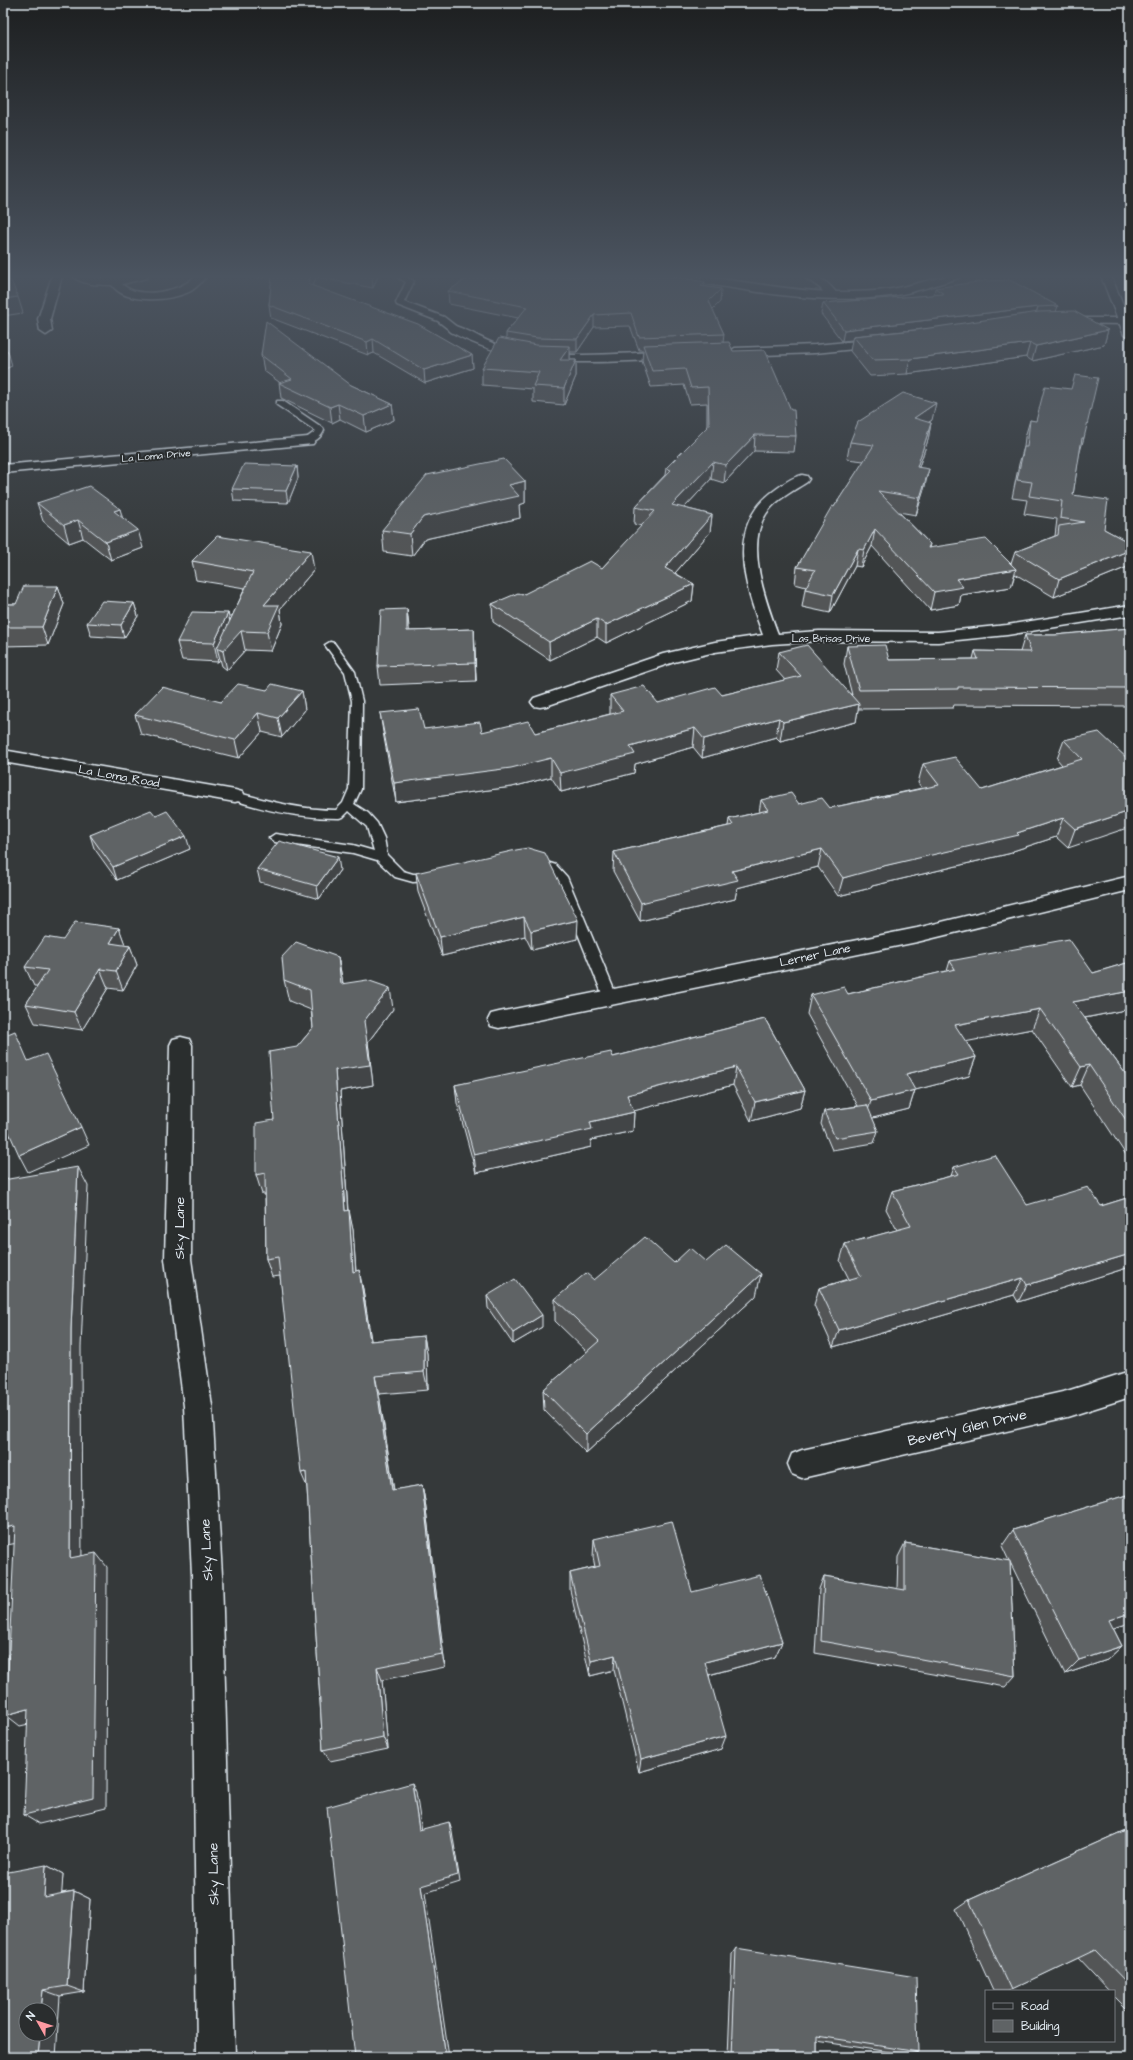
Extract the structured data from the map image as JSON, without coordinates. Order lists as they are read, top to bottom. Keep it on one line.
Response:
{"streets":{"street":["La Loma Drive","Las Brisas Drive","La Loma Road","Lerner Lane","Sky Lane","Beverly Glen Drive"]},"legend":["Road","Building"],"north":"top left"}
